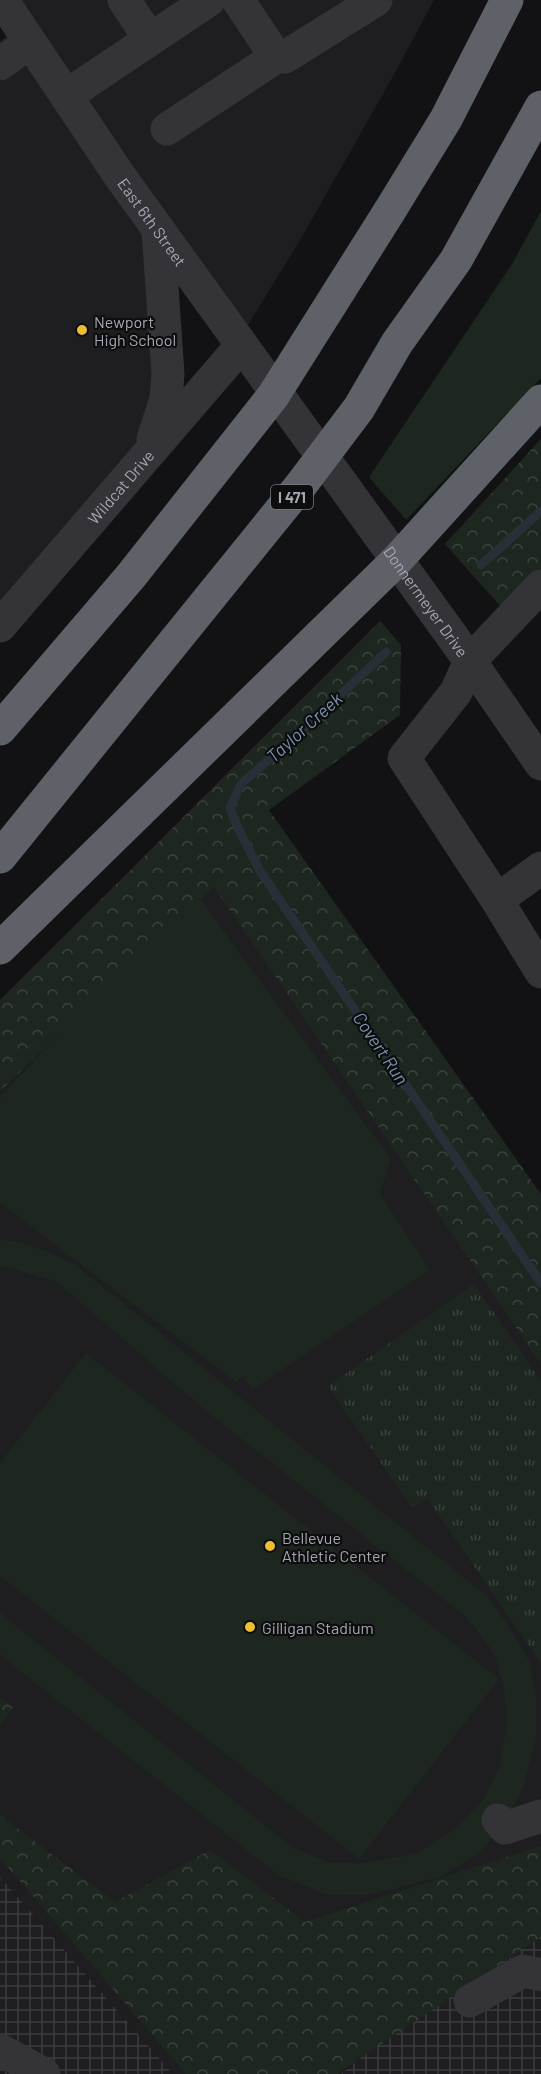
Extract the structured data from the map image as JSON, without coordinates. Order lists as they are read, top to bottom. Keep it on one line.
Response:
{"streets":{"highway":["I 471"],"street":["East 6th Street","Wildcat Drive","Donnermeyer Drive"]},"crossings":[["East 6th Street","Wildcat Drive"],["East 6th Street","Donnermeyer Drive"]],"water":["Taylor Creek","Covert Run"],"places":["Newport High School","Bellevue Athletic Center","Gilligan Stadium"]}
